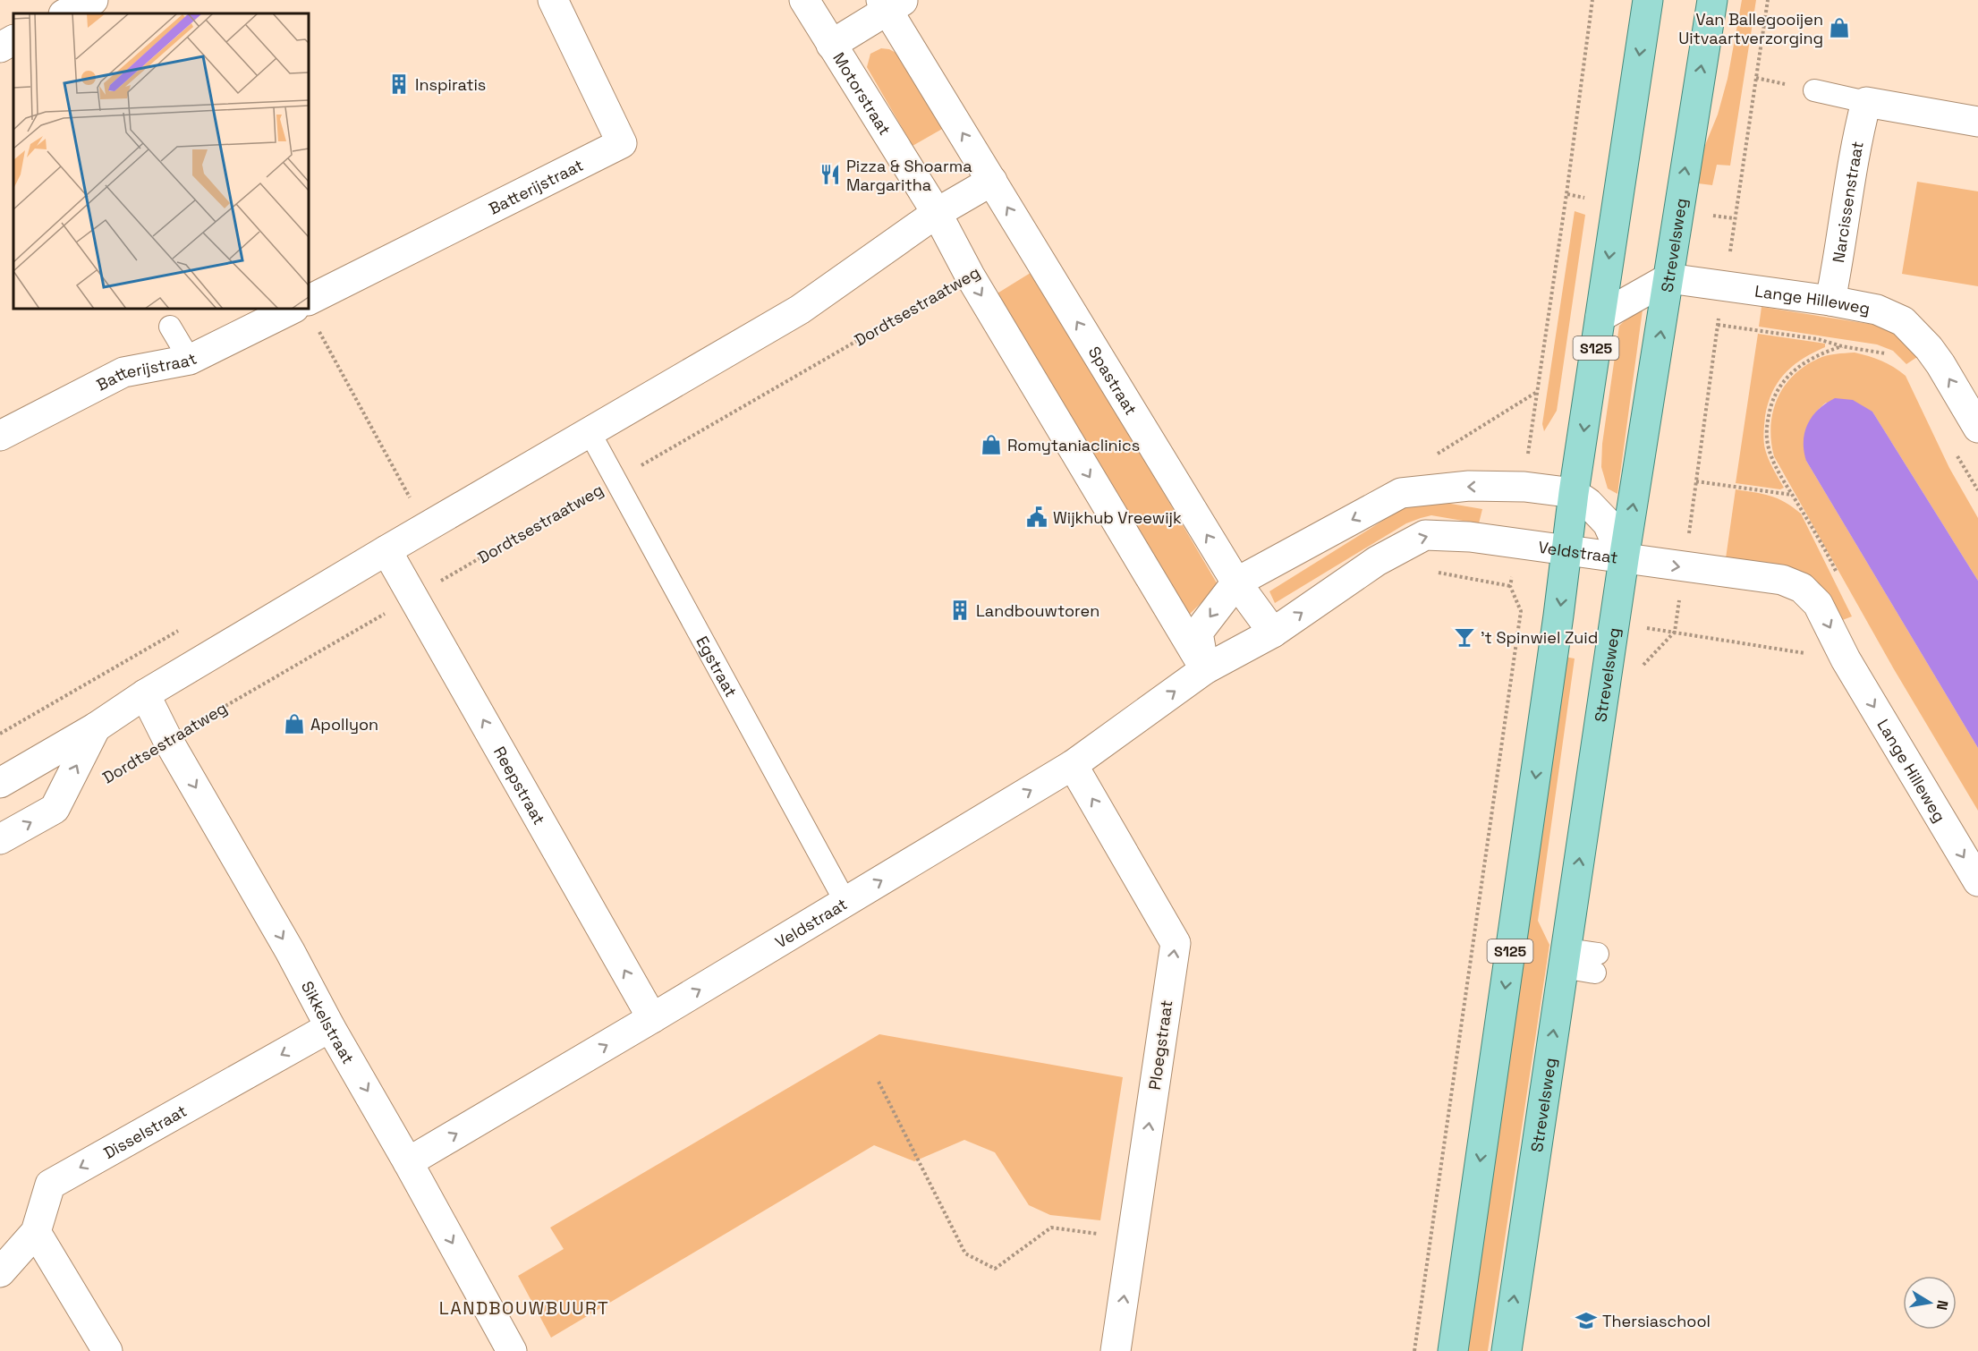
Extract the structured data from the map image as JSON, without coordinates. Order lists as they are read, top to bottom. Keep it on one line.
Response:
{"streets":{"main road":["Strevelsweg","S125"],"street":["Motorstraat","Batterijstraat","Narcissenstraat","Lange Hilleweg","Dordtsestraatweg","Spastraat","Veldstraat","Reepstraat","Sikkelstraat","Ploegstraat","Disselstraat"],"lane":["Egstraat"]},"crossings":[["Motorstraat","Dordtsestraatweg"],["Motorstraat","Veldstraat"],["Narcissenstraat","Lange Hilleweg"],["Strevelsweg","Lange Hilleweg"],["Strevelsweg","Veldstraat"],["Lange Hilleweg","Veldstraat"],["Dordtsestraatweg","Spastraat"],["Dordtsestraatweg","Egstraat"],["Dordtsestraatweg","Reepstraat"],["Dordtsestraatweg","Sikkelstraat"],["S125","Veldstraat"],["Spastraat","Veldstraat"],["Veldstraat","Egstraat"],["Veldstraat","Reepstraat"],["Veldstraat","Sikkelstraat"],["Veldstraat","Ploegstraat"],["Sikkelstraat","Disselstraat"]],"one_way":["Motorstraat","Spastraat","Veldstraat","Reepstraat","Sikkelstraat","Ploegstraat","Disselstraat"],"districts":["LANDBOUWBUURT"],"places":{"shop":["Van Ballegooijen Uitvaartverzorging","Romytaniaclinics","Apollyon"],"building":["Inspiratis","Landbouwtoren"],"restaurant":["Pizza & Shoarma Margaritha"],"public building":["Wijkhub Vreewijk"],"bar":["'t Spinwiel Zuid"],"school or university":["Thersiaschool"]},"north":"right"}
